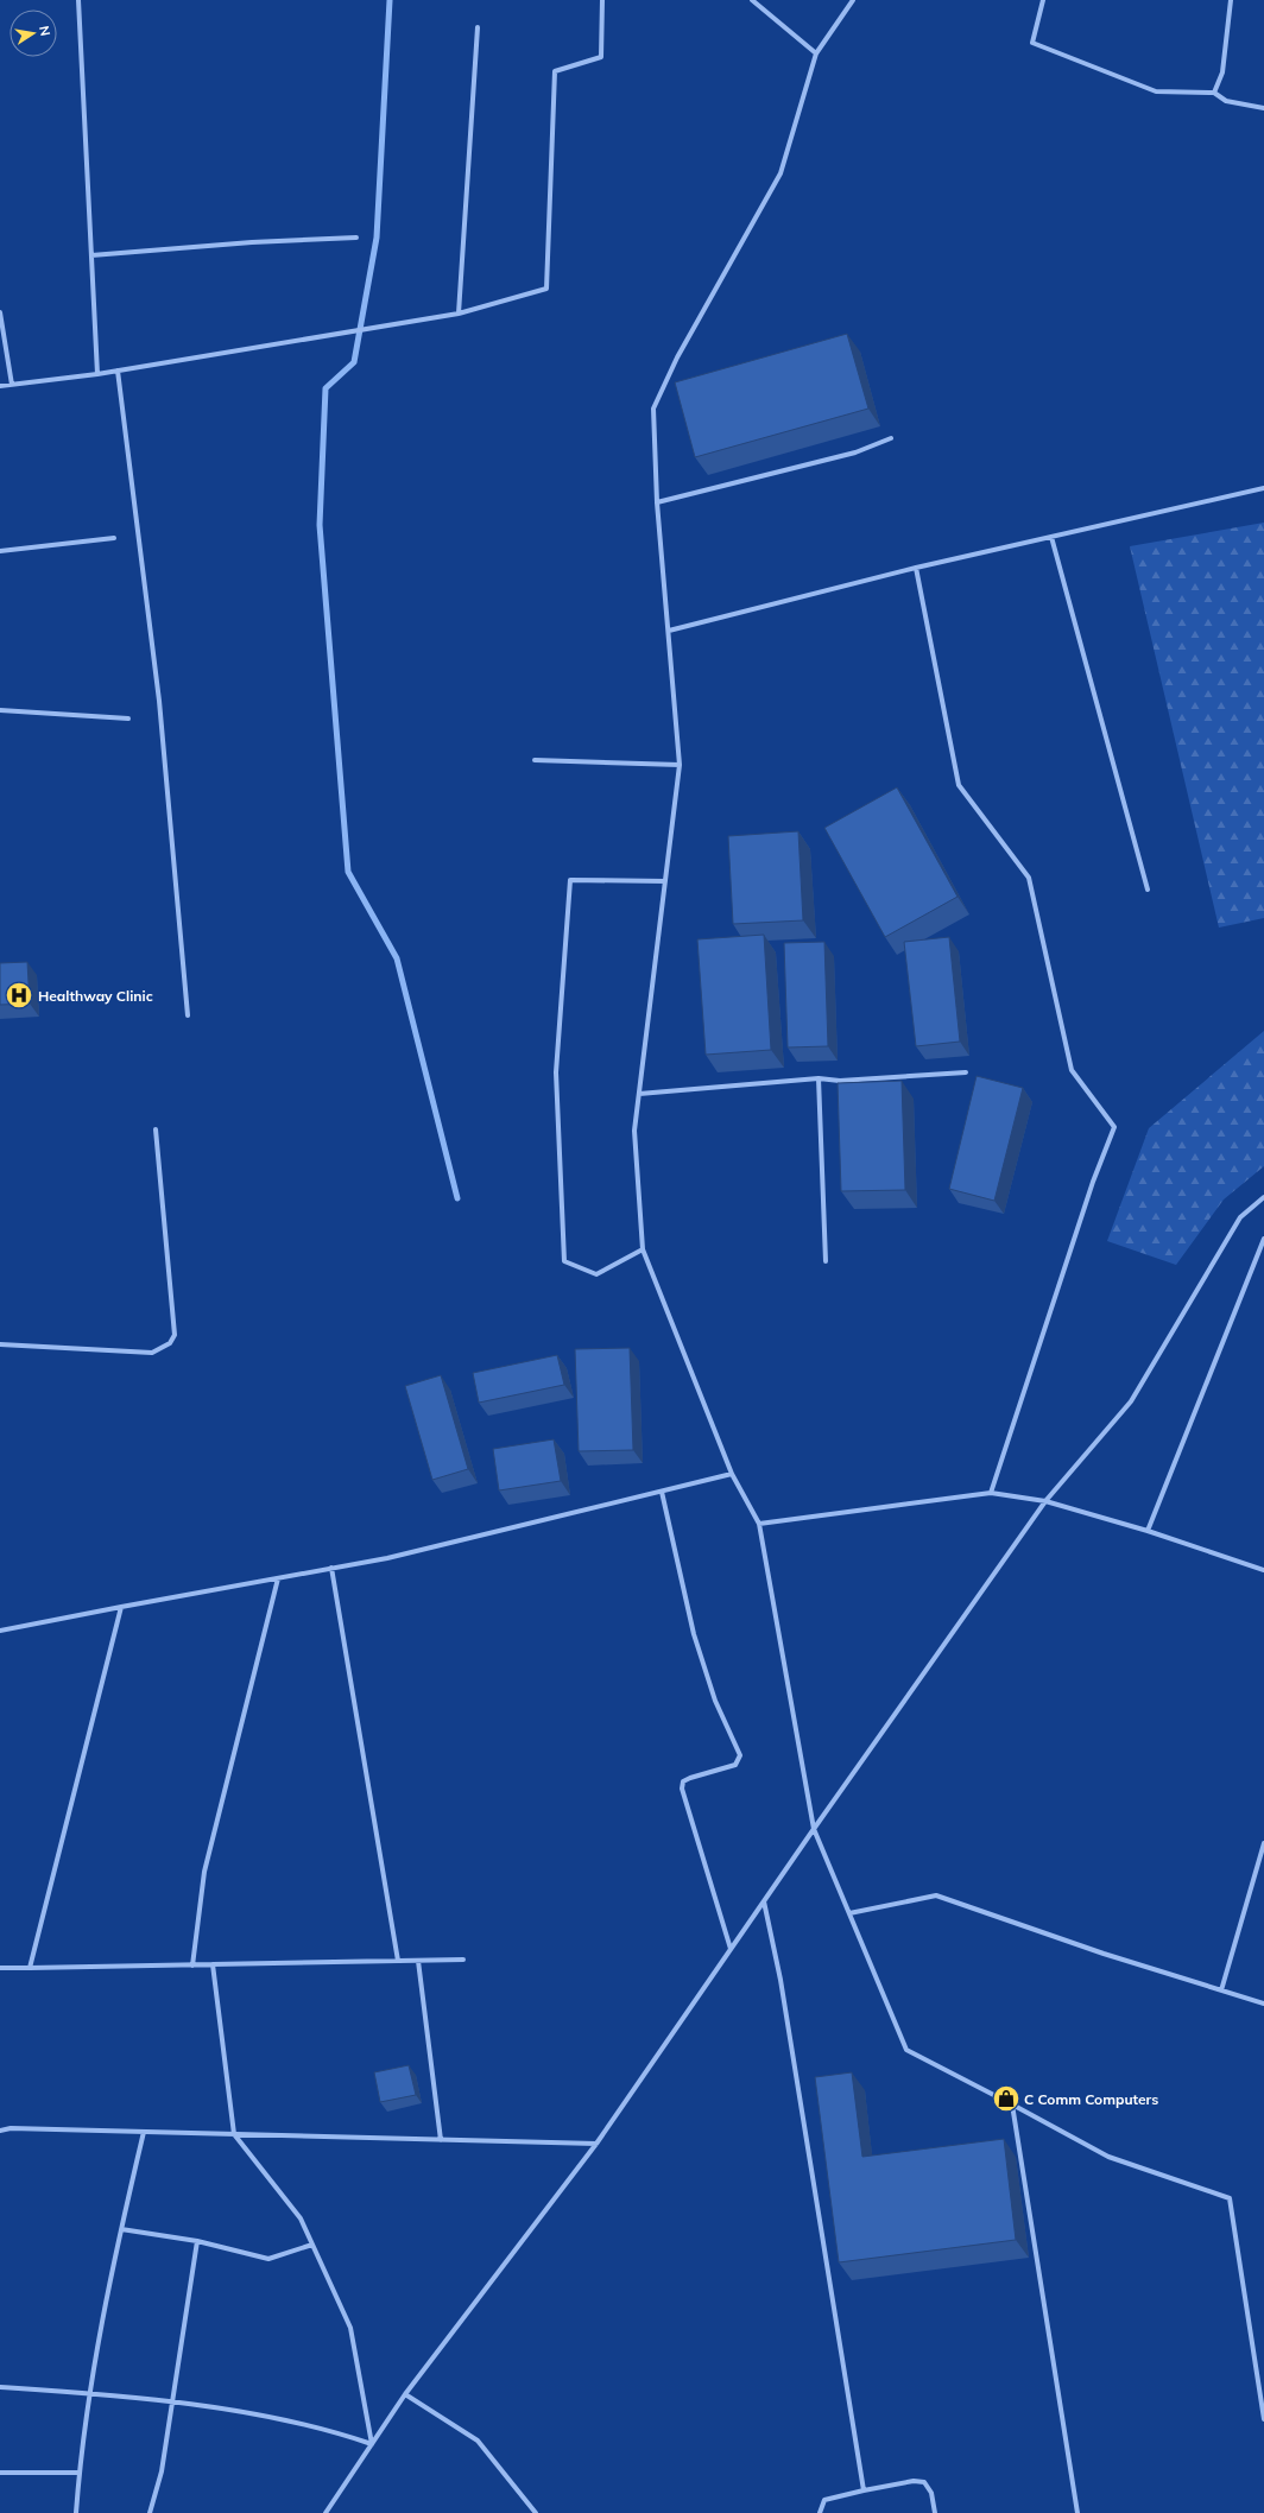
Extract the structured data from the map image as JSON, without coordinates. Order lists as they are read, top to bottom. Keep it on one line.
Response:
{"places":{"hospital":["Healthway Clinic"],"shop":["C Comm Computers"]},"north":"right"}
